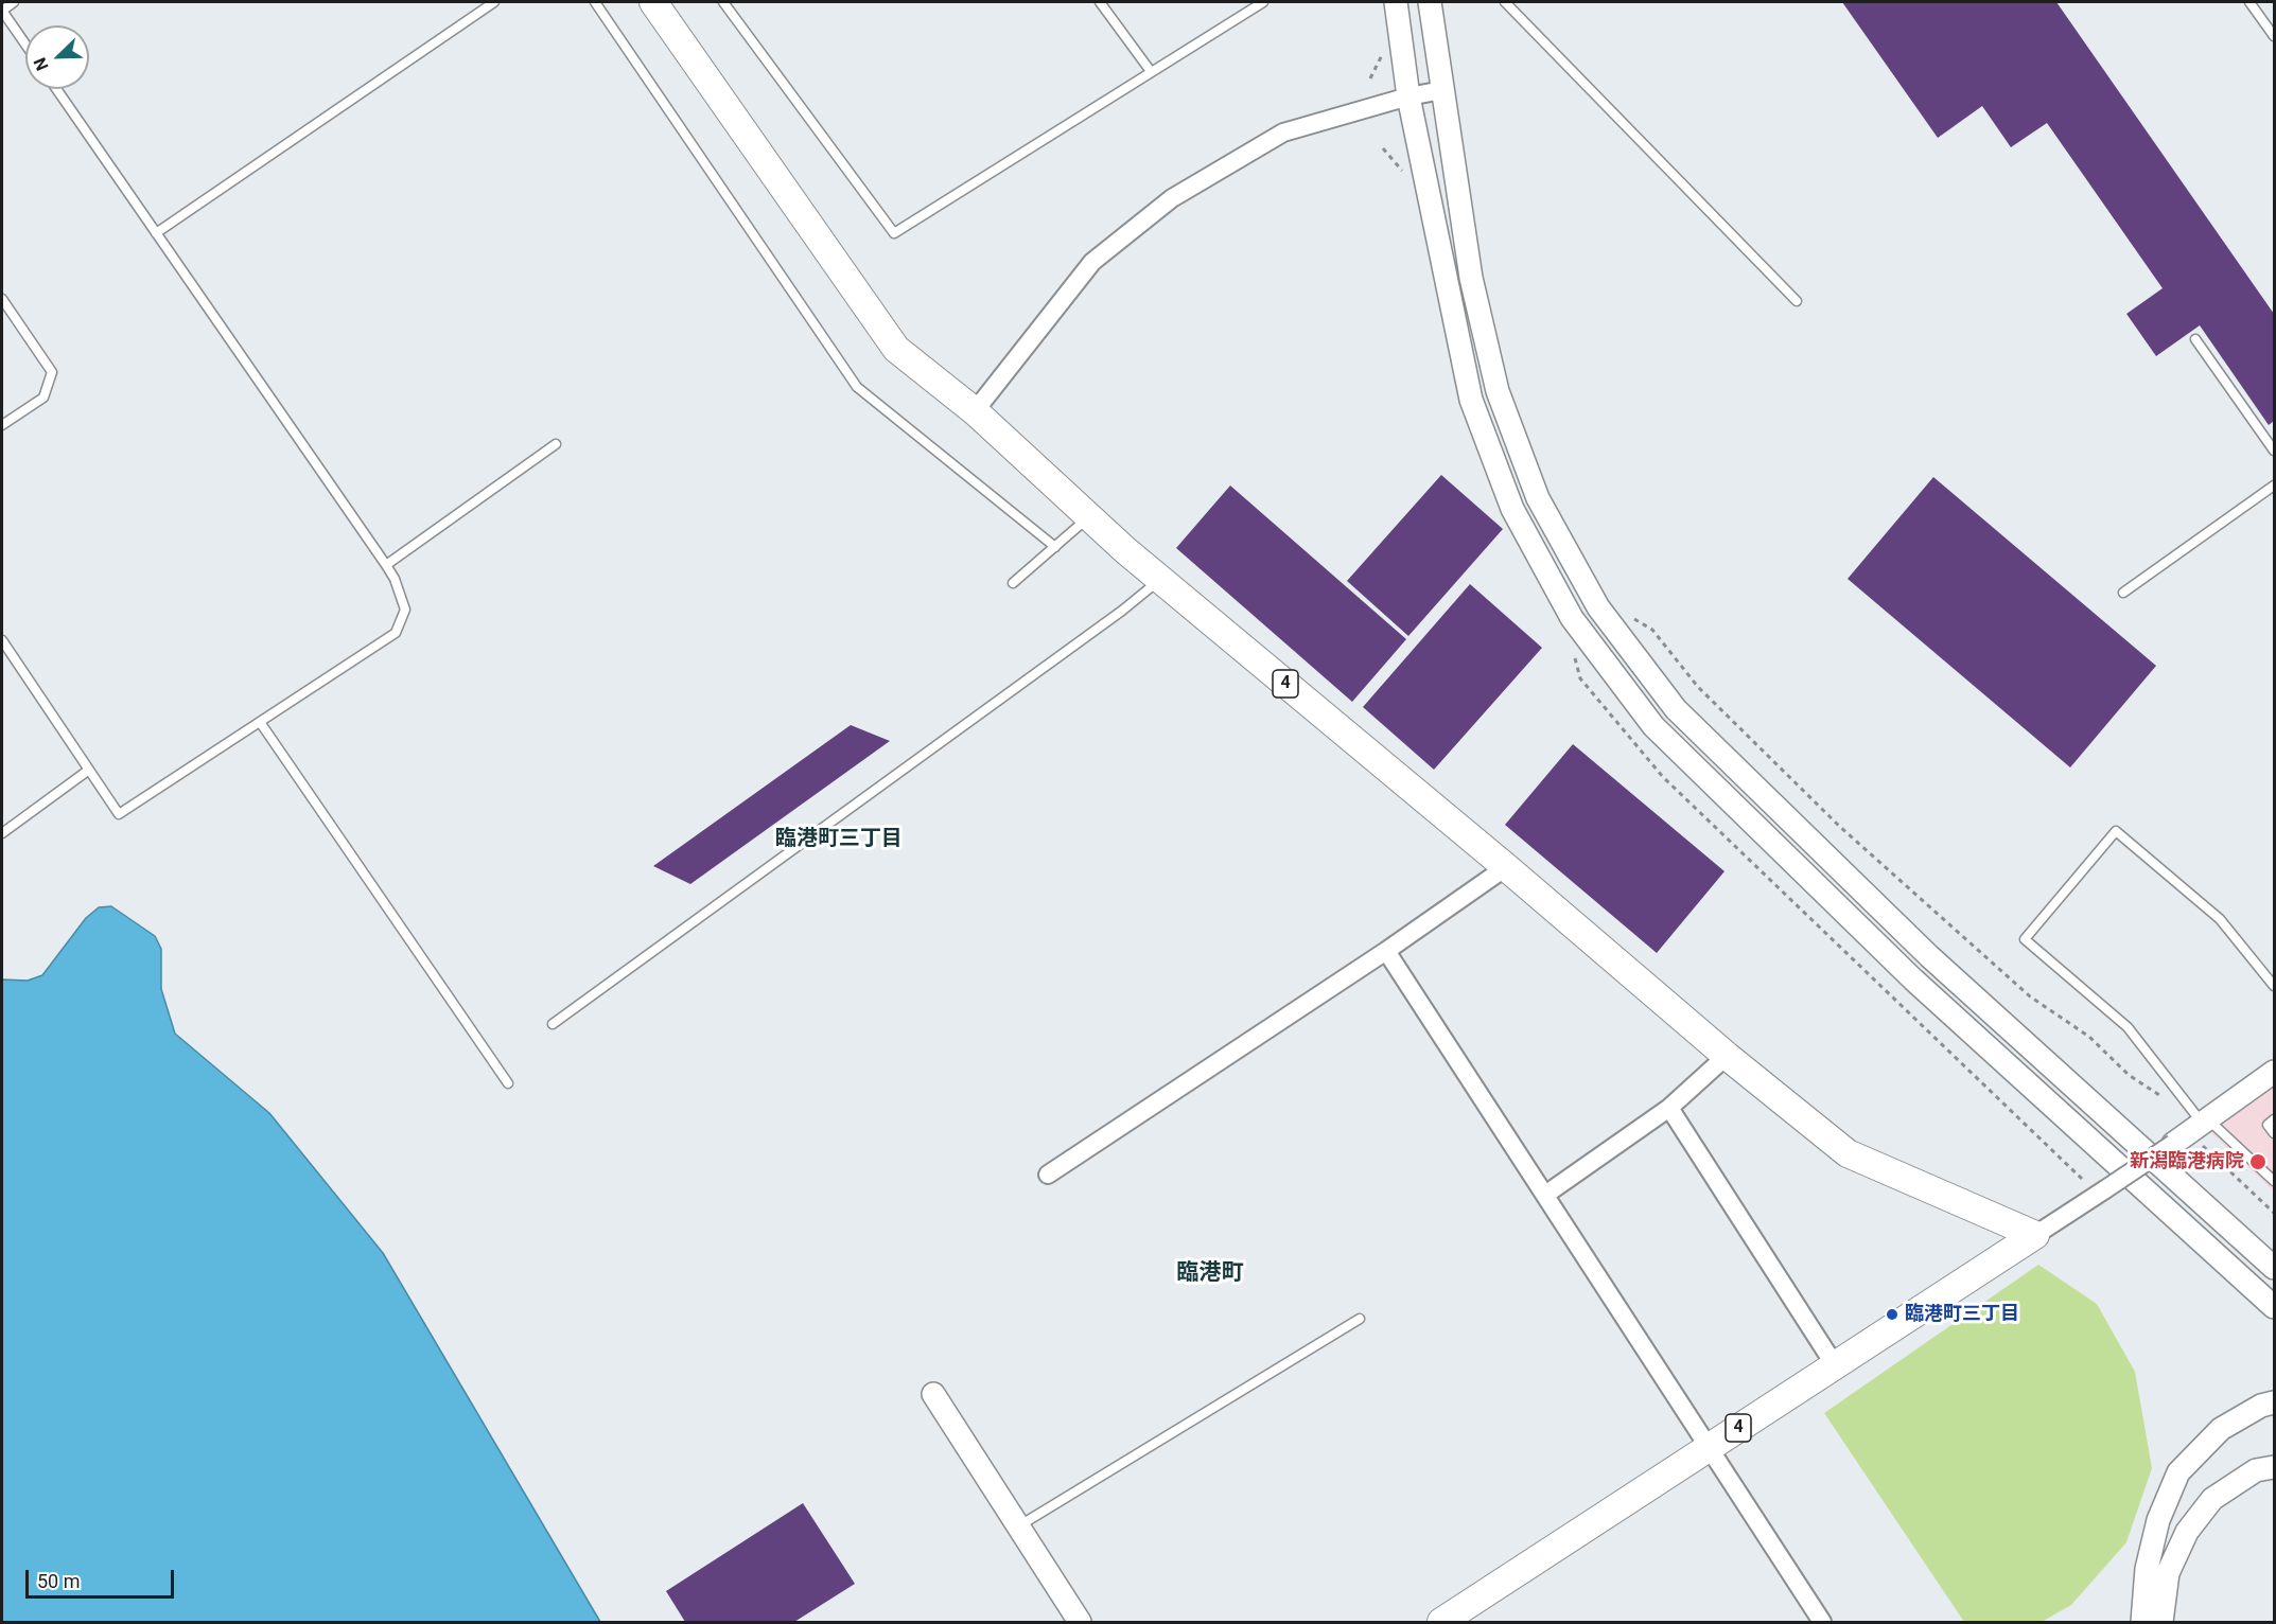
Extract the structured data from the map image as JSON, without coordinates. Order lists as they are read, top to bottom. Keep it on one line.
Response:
{"streets":{"main road":["4"]},"districts":["臨港町三丁目","臨港町"],"places":["新潟臨港病院","臨港町三丁目"],"scale_bar":"50 m","north":"bottom left"}
